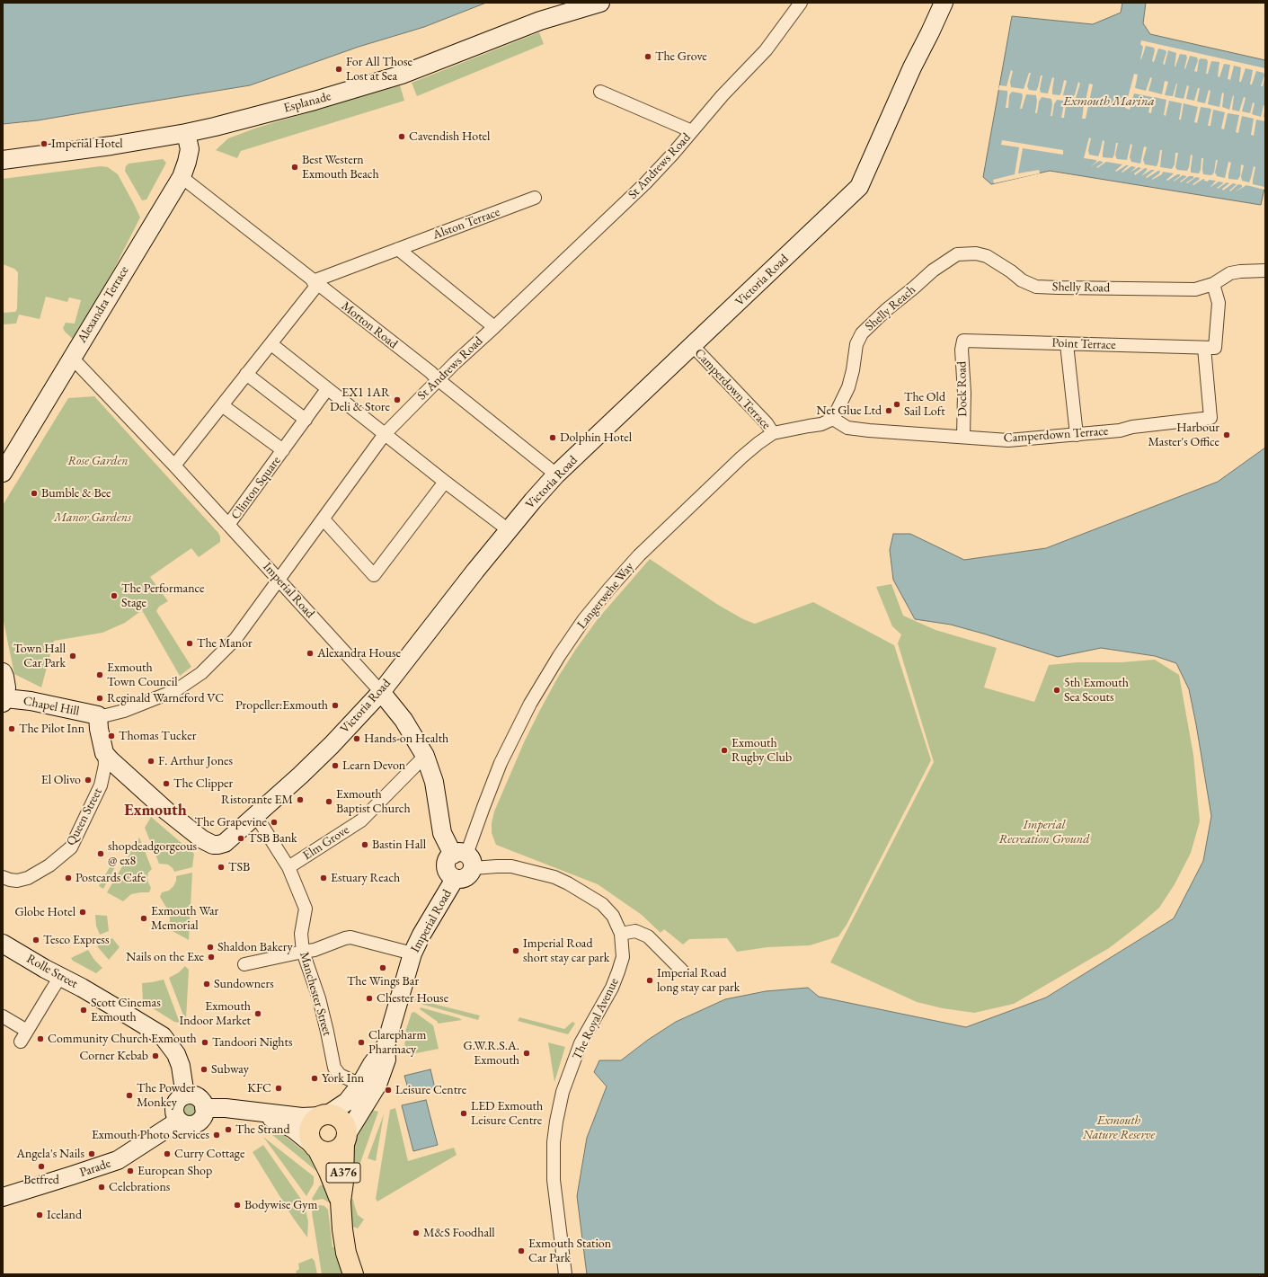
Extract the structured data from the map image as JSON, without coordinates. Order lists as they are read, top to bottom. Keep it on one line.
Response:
{"streets":{"highway":["A376"],"street":["Esplanade","St Andrews Road","Alston Terrace","Victoria Road","Shelly Road","Alexandra Terrace","Shelly Reach","Morton Road","Point Terrace","Camperdown Terrace","Dock Road","Clinton Square","Imperial Road","Langerwehe Way","Chapel Hill","Queen Street","Elm Grove","Rolle Street","Manchester Street","The Royal Avenue","Parade"]},"crossings":[["Esplanade","Alexandra Terrace"],["St Andrews Road","Morton Road"],["St Andrews Road","Imperial Road"],["St Andrews Road","Chapel Hill"],["Alston Terrace","Morton Road"],["Victoria Road","Morton Road"],["Victoria Road","Camperdown Terrace"],["Victoria Road","Imperial Road"],["Victoria Road","Queen Street"],["Victoria Road","Manchester Street"],["Shelly Road","Shelly Reach"],["Alexandra Terrace","Morton Road"],["Alexandra Terrace","Imperial Road"],["Shelly Reach","Camperdown Terrace"],["Shelly Reach","Langerwehe Way"],["Point Terrace","Camperdown Terrace"],["Point Terrace","Dock Road"],["Camperdown Terrace","Dock Road"],["Camperdown Terrace","Langerwehe Way"],["Clinton Square","Imperial Road"],["Imperial Road","Langerwehe Way"],["Imperial Road","Elm Grove"],["Imperial Road","Manchester Street"],["Imperial Road","The Royal Avenue"],["Imperial Road","A376"],["Langerwehe Way","The Royal Avenue"],["Elm Grove","Manchester Street"],["Rolle Street","Parade"]],"districts":["Exmouth"],"water":["Exmouth Marina"],"parks":["Rose Garden","Manor Gardens","Imperial Recreation Ground","Exmouth Nature Reserve"],"places":["The Grove","For All Those Lost at Sea","Cavendish Hotel","Imperial Hotel","Best Western Exmouth Beach","EX1 1AR Deli & Store","The Old Sail Loft","Net Glue Ltd","Harbour Master's Office","Dolphin Hotel","Bumble & Bee","The Performance Stage","The Manor","Alexandra House","Town Hall Car Park","Exmouth Town Council","5th Exmouth Sea Scouts","Reginald Warneford VC","Propeller:Exmouth","The Pilot Inn","Thomas Tucker","Hands-on Health","Exmouth Rugby Club","F. Arthur Jones","Learn Devon","El Olivo","The Clipper","Ristorante EM","Exmouth Baptist Church","The Grapevine","TSB Bank","Bastin Hall","shopdeadgorgeous @ ex8","TSB","Postcards Cafe","Estuary Reach","Globe Hotel","Exmouth War Memorial","Tesco Express","Shaldon Bakery","Imperial Road short stay car park","Nails on the Exe","The Wings Bar","Imperial Road long stay car park","Sundowners","Chester House","Scott Cinemas Exmouth","Exmouth Indoor Market","Community Church Exmouth","Tandoori Nights","Clarepharm Pharmacy","G.W.R.S.A. Exmouth","Corner Kebab","Subway","York Inn","KFC","Leisure Centre","The Powder Monkey","LED Exmouth Leisure Centre","The Strand","Exmouth Photo Services","Angela's Nails","Curry Cottage","Betfred","European Shop","Celebrations","Bodywise Gym","Iceland","M&S Foodhall","Exmouth Station Car Park"]}
